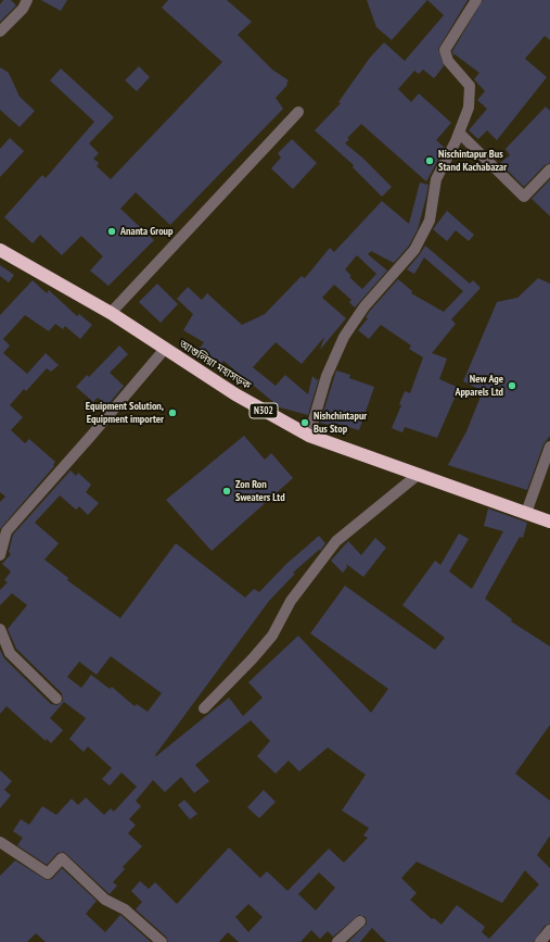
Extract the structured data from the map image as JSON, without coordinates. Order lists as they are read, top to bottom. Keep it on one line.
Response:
{"streets":{"highway":["আশুলিয়া মহাসড়ক","N302"]},"places":["Nischintapur Bus Stand Kachabazar","Ananta Group","New Age Apparels Ltd","Equipment Solution, Equipment importer","Nishchintapur Bus Stop","Zon Ron Sweaters Ltd"]}
